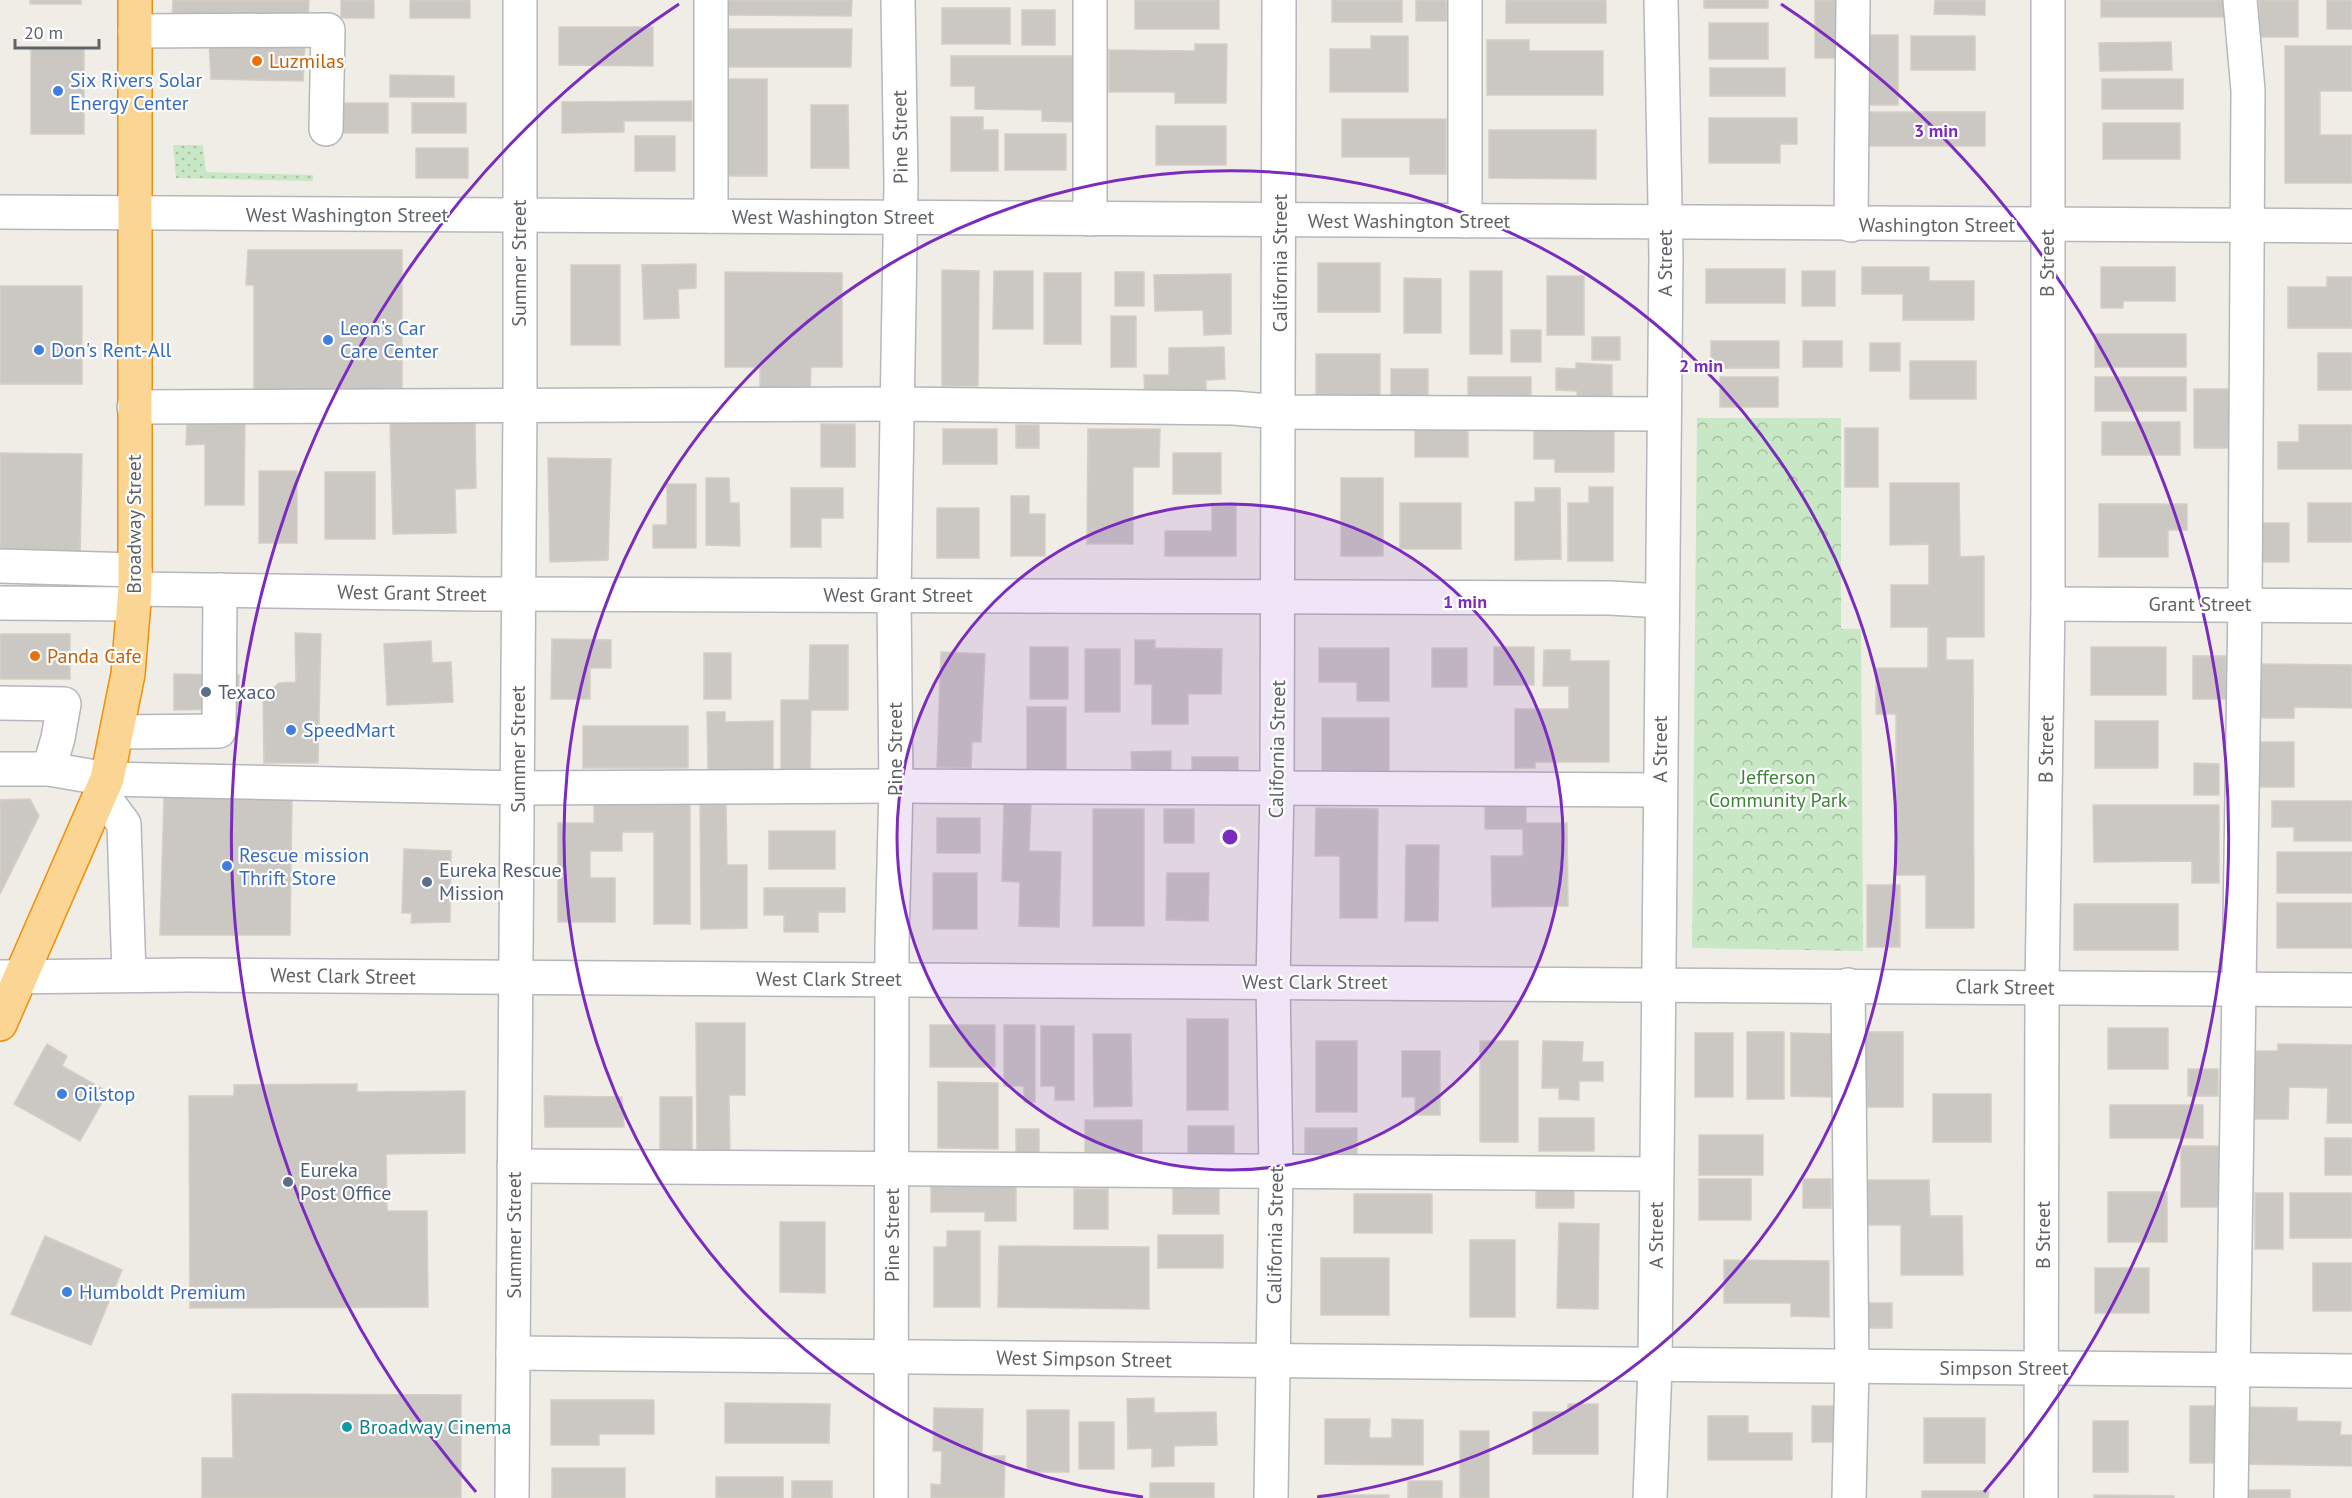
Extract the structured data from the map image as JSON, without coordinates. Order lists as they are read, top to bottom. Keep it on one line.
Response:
{"streets":{"highway":["Broadway Street"],"street":["Pine Street","West Washington Street","Washington Street","Summer Street","California Street","A Street","B Street","West Grant Street","Grant Street","West Clark Street","Clark Street","West Simpson Street","Simpson Street"]},"crossings":[["Pine Street","West Washington Street"],["Pine Street","West Grant Street"],["Pine Street","West Clark Street"],["Pine Street","West Simpson Street"],["West Washington Street","Washington Street"],["West Washington Street","Summer Street"],["West Washington Street","California Street"],["West Washington Street","A Street"],["West Washington Street","Broadway Street"],["Washington Street","A Street"],["Washington Street","B Street"],["Summer Street","West Grant Street"],["Summer Street","West Clark Street"],["Summer Street","West Simpson Street"],["California Street","West Grant Street"],["California Street","West Clark Street"],["California Street","West Simpson Street"],["A Street","West Grant Street"],["A Street","West Clark Street"],["A Street","Clark Street"],["A Street","West Simpson Street"],["A Street","Simpson Street"],["B Street","Grant Street"],["B Street","Clark Street"],["B Street","Simpson Street"],["Broadway Street","West Grant Street"],["Broadway Street","West Clark Street"],["West Clark Street","Clark Street"],["West Simpson Street","Simpson Street"]],"parks":["Jefferson Community Park"],"places":["Luzmilas","Six Rivers Solar Energy Center","Leon's Car Care Center","Don's Rent-All","Panda Cafe","Texaco","SpeedMart","Rescue mission Thrift Store","Eureka Rescue Mission","Oilstop","Eureka Post Office","Humboldt Premium","Broadway Cinema"],"scale_bar":"20 m","rings":["3 min","2 min","1 min"]}
